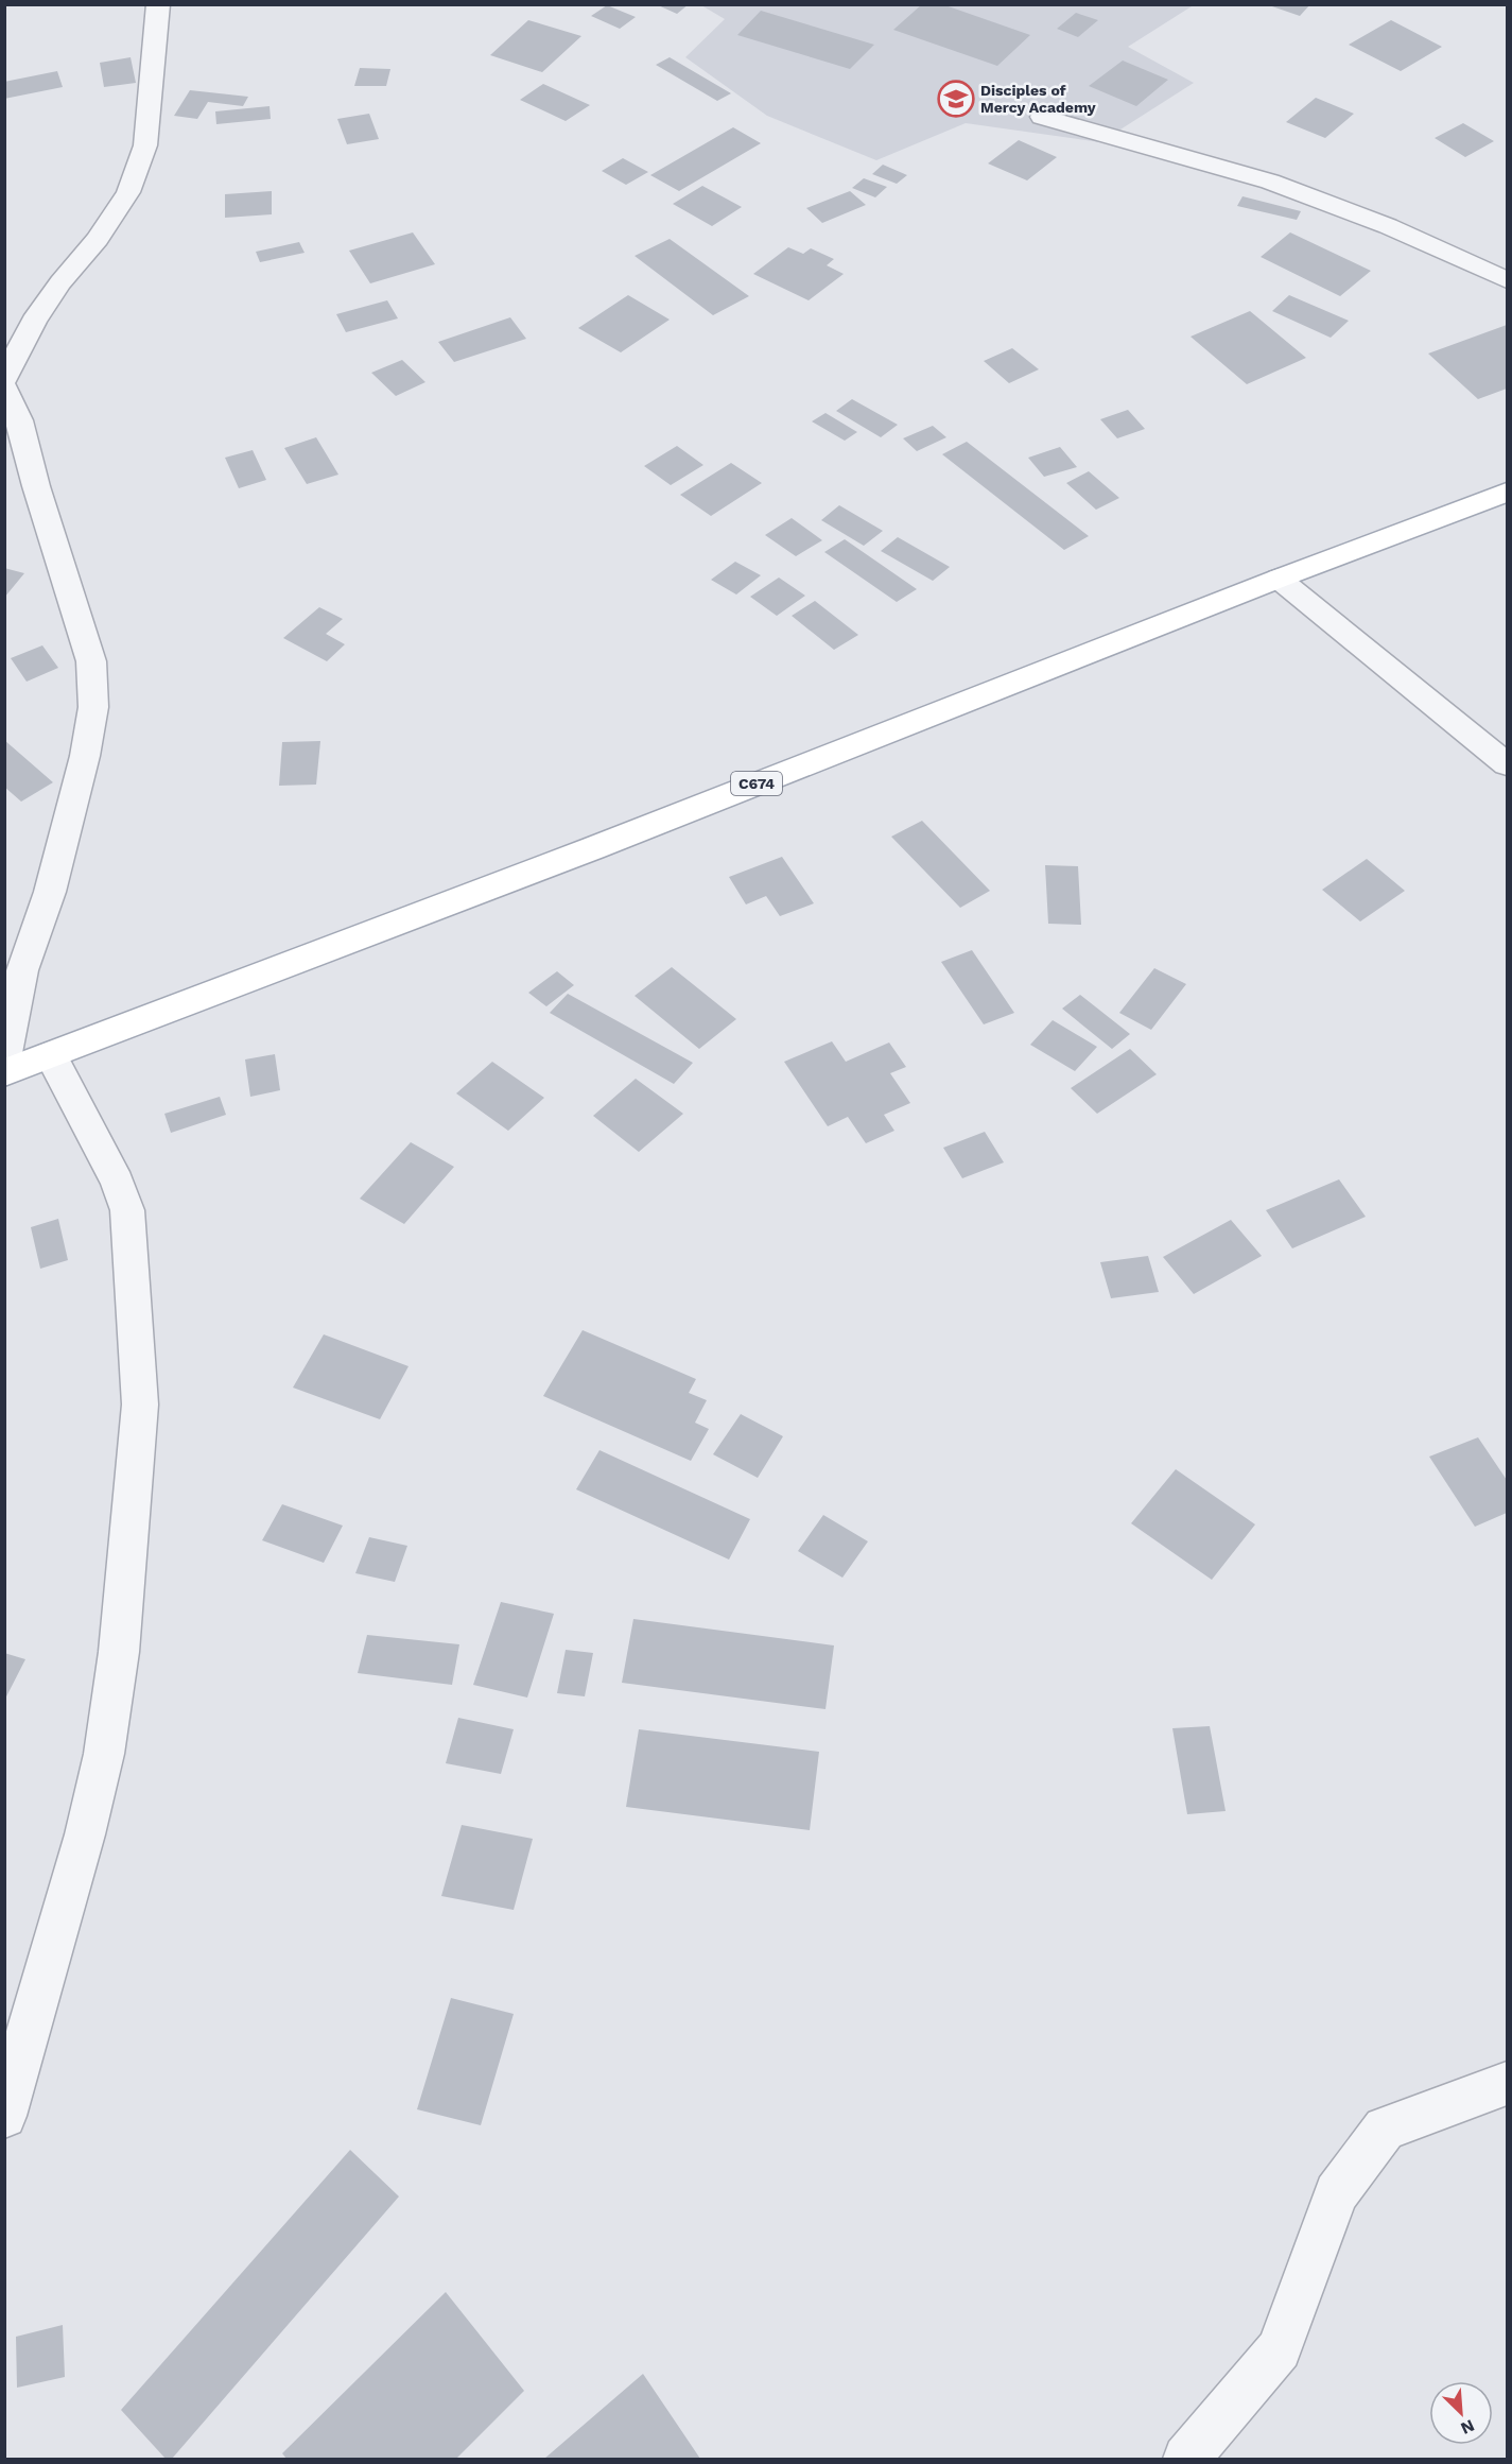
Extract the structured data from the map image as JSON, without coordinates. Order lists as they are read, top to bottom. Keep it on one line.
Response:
{"streets":{"main road":["C674"]},"places":{"school or university":["Disciples of Mercy Academy"]},"north":"bottom right"}
